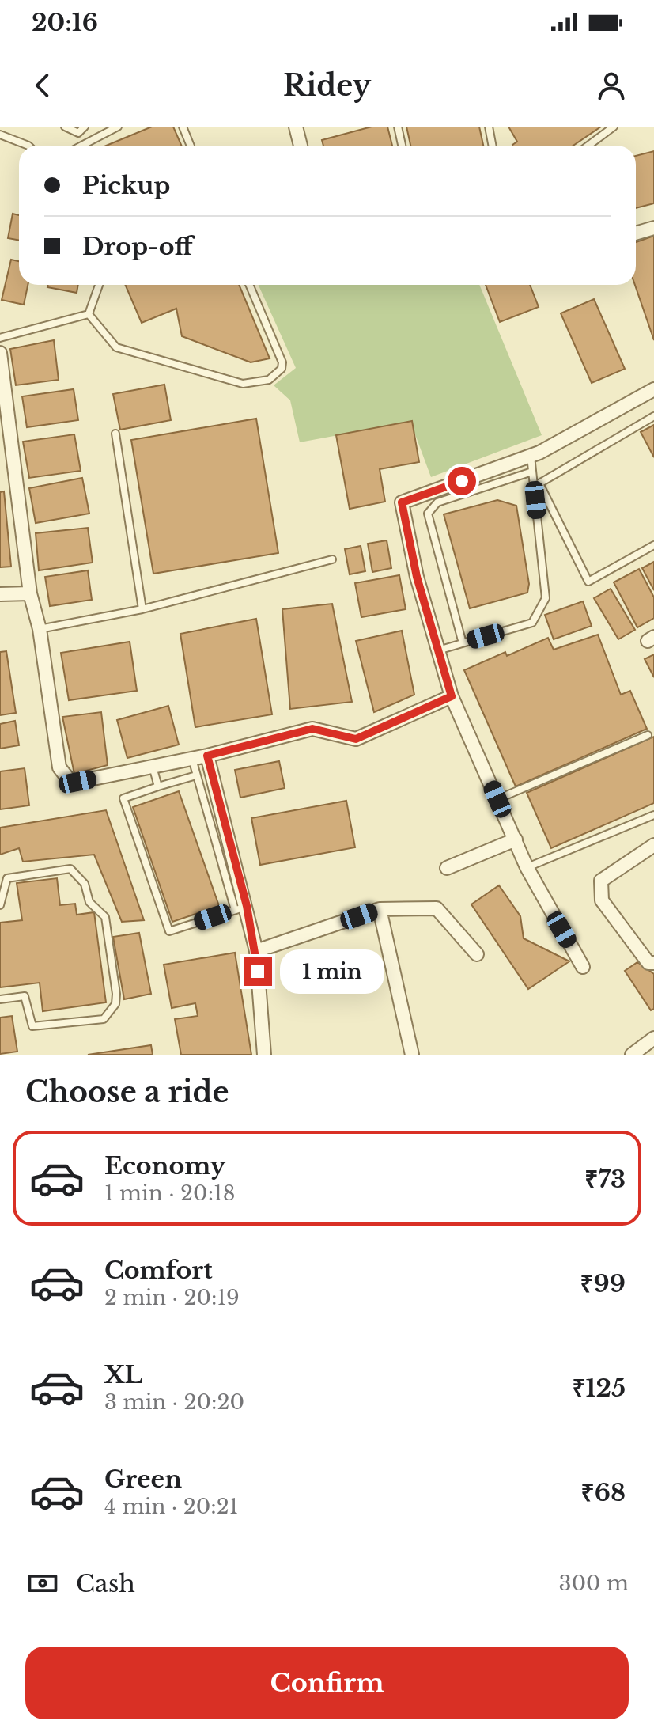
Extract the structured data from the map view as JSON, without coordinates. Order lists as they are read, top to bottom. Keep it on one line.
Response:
{"page":{"status":"20:16","header":"Ridey","banner":["Pickup","Drop-off"],"bubble":"1 min","heading":"Choose a ride","list":[{"name":"Economy","note":"1 min · 20:18","value":"₹73"},{"name":"Comfort","note":"2 min · 20:19","value":"₹99"},{"name":"XL","note":"3 min · 20:20","value":"₹125"},{"name":"Green","note":"4 min · 20:21","value":"₹68"}],"pay":["Cash","300 m"],"buttons":"Confirm"}}
